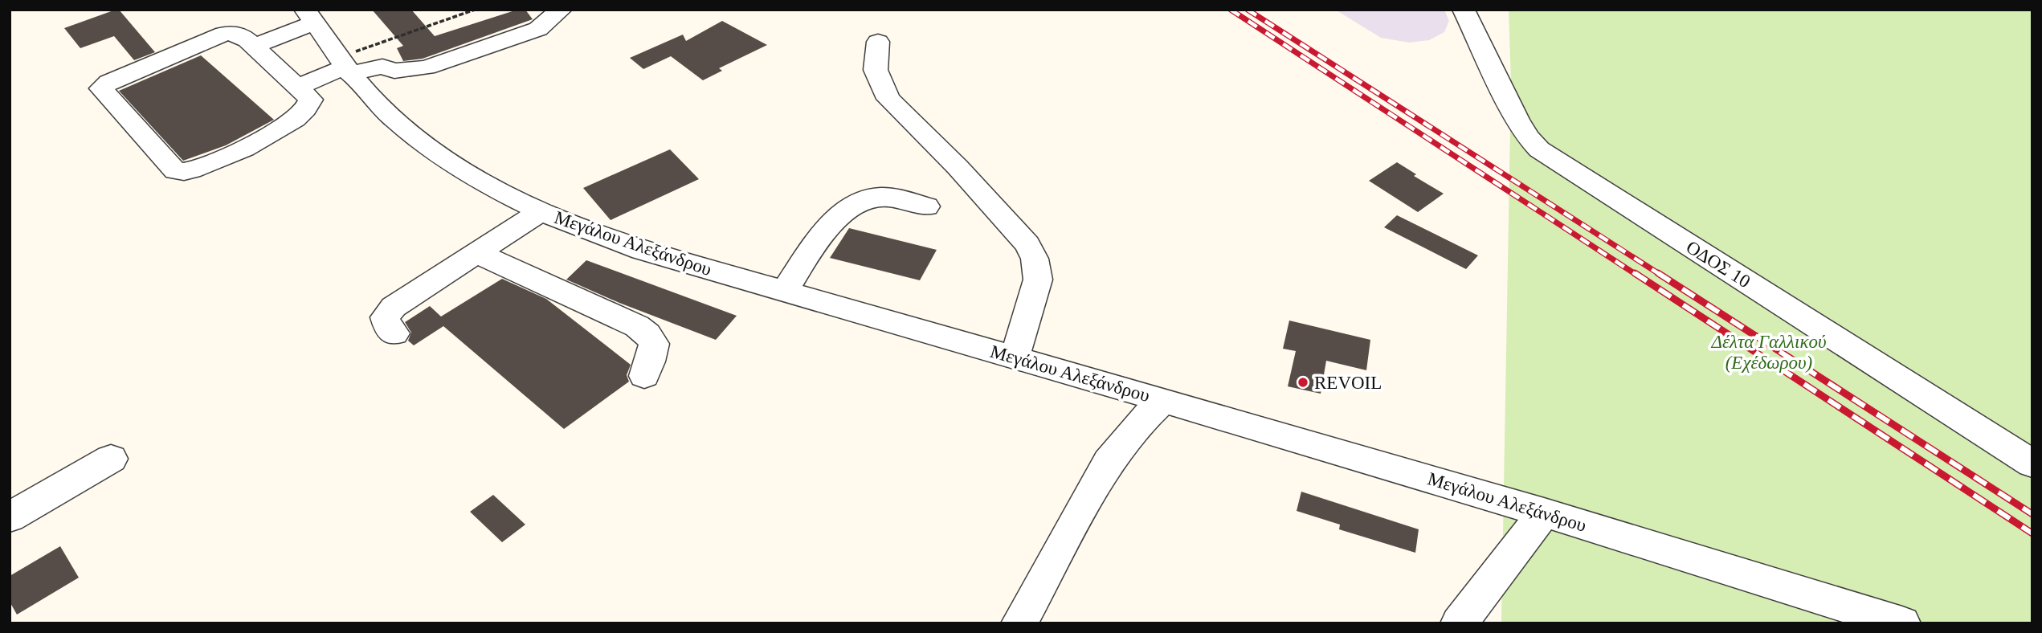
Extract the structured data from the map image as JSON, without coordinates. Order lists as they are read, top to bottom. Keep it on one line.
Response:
{"streets":{"street":["Μεγάλου Αλεξάνδρου","ΟΔΟΣ 10"]},"parks":["Δέλτα Γαλλικού (Εχέδωρου)"],"places":["REVOIL"]}
